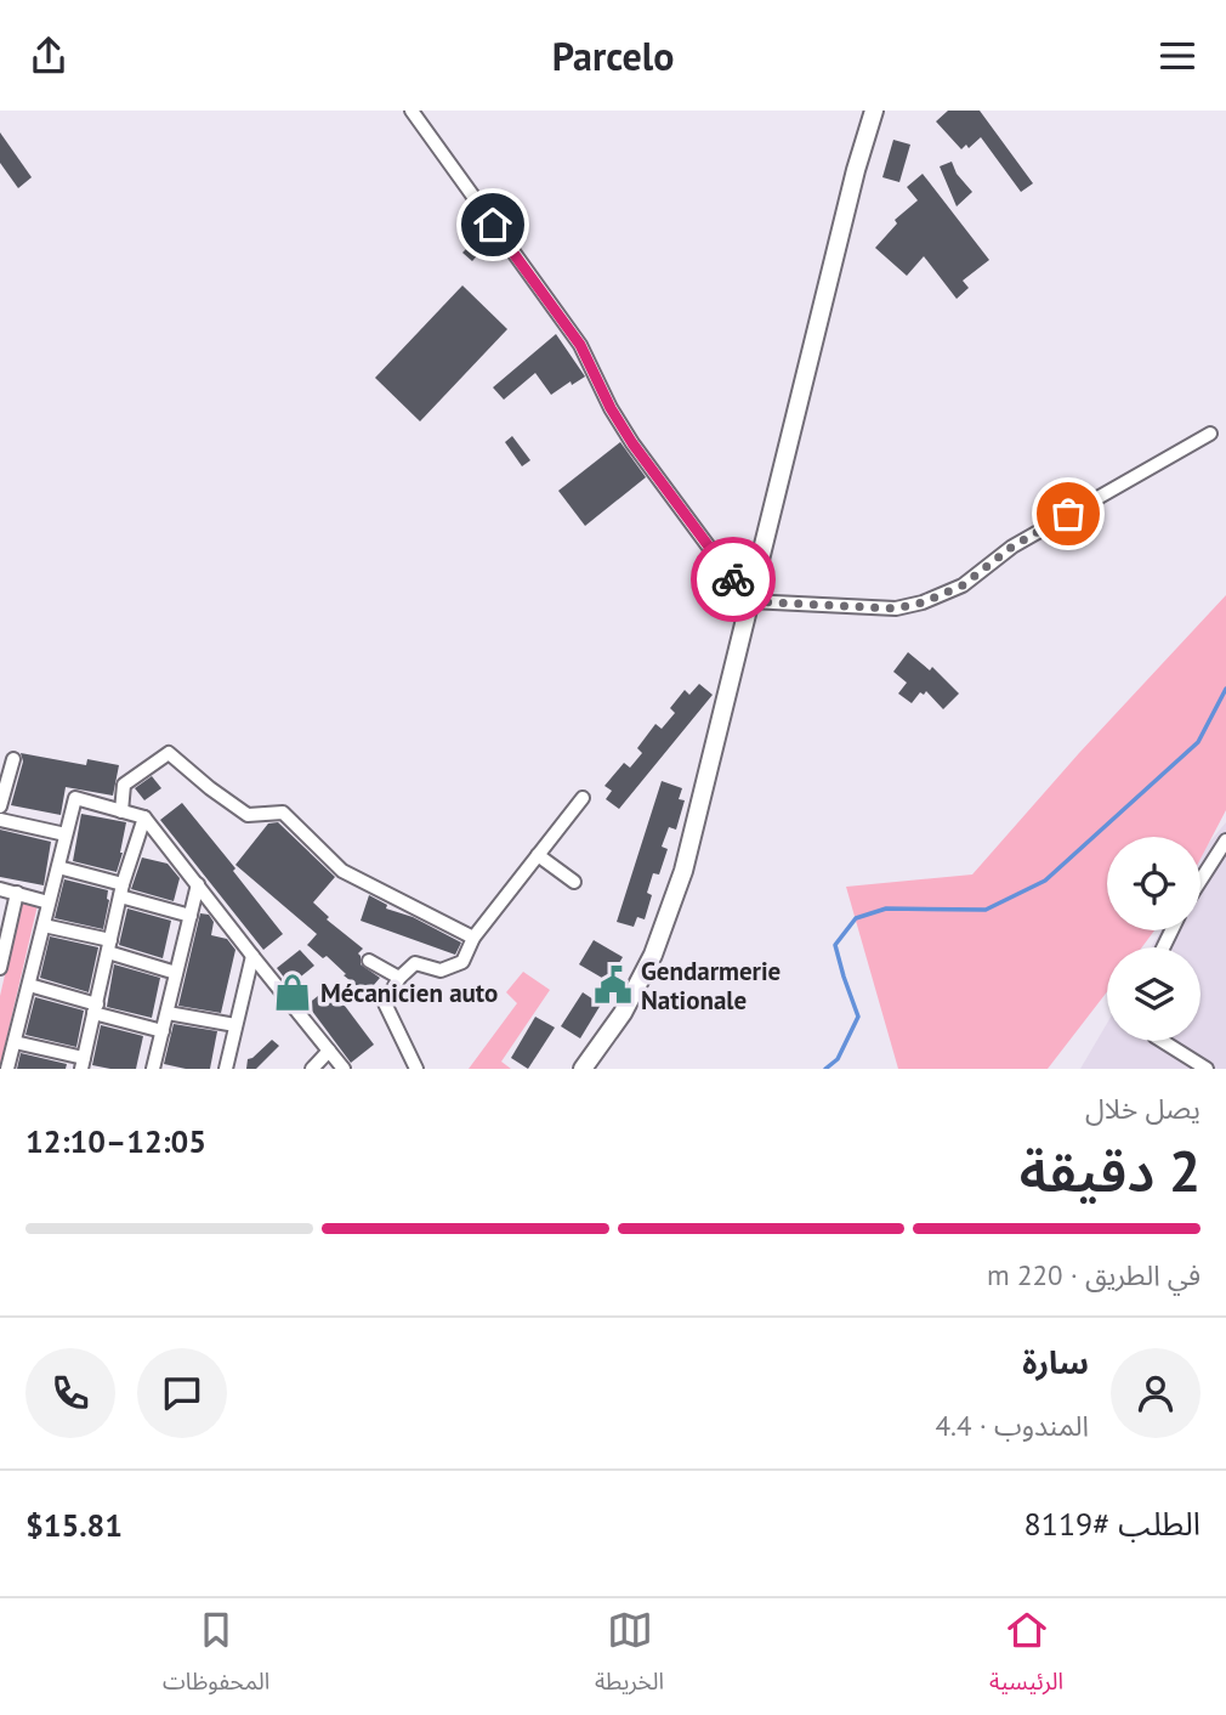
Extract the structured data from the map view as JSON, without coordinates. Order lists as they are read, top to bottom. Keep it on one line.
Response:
{"places":{"public building":["Gendarmerie Nationale"],"shop":["Mécanicien auto"]},"page":{"header":"Parcelo","heading":["2 دقيقة","يصل خلال","12:05–12:10"],"panel":["سارة","المندوب · 4.4","الطلب #8119","$15.81"],"bar":"في الطريق · 220 m","tabs":["الرئيسية","الخريطة","المحفوظات"]}}
